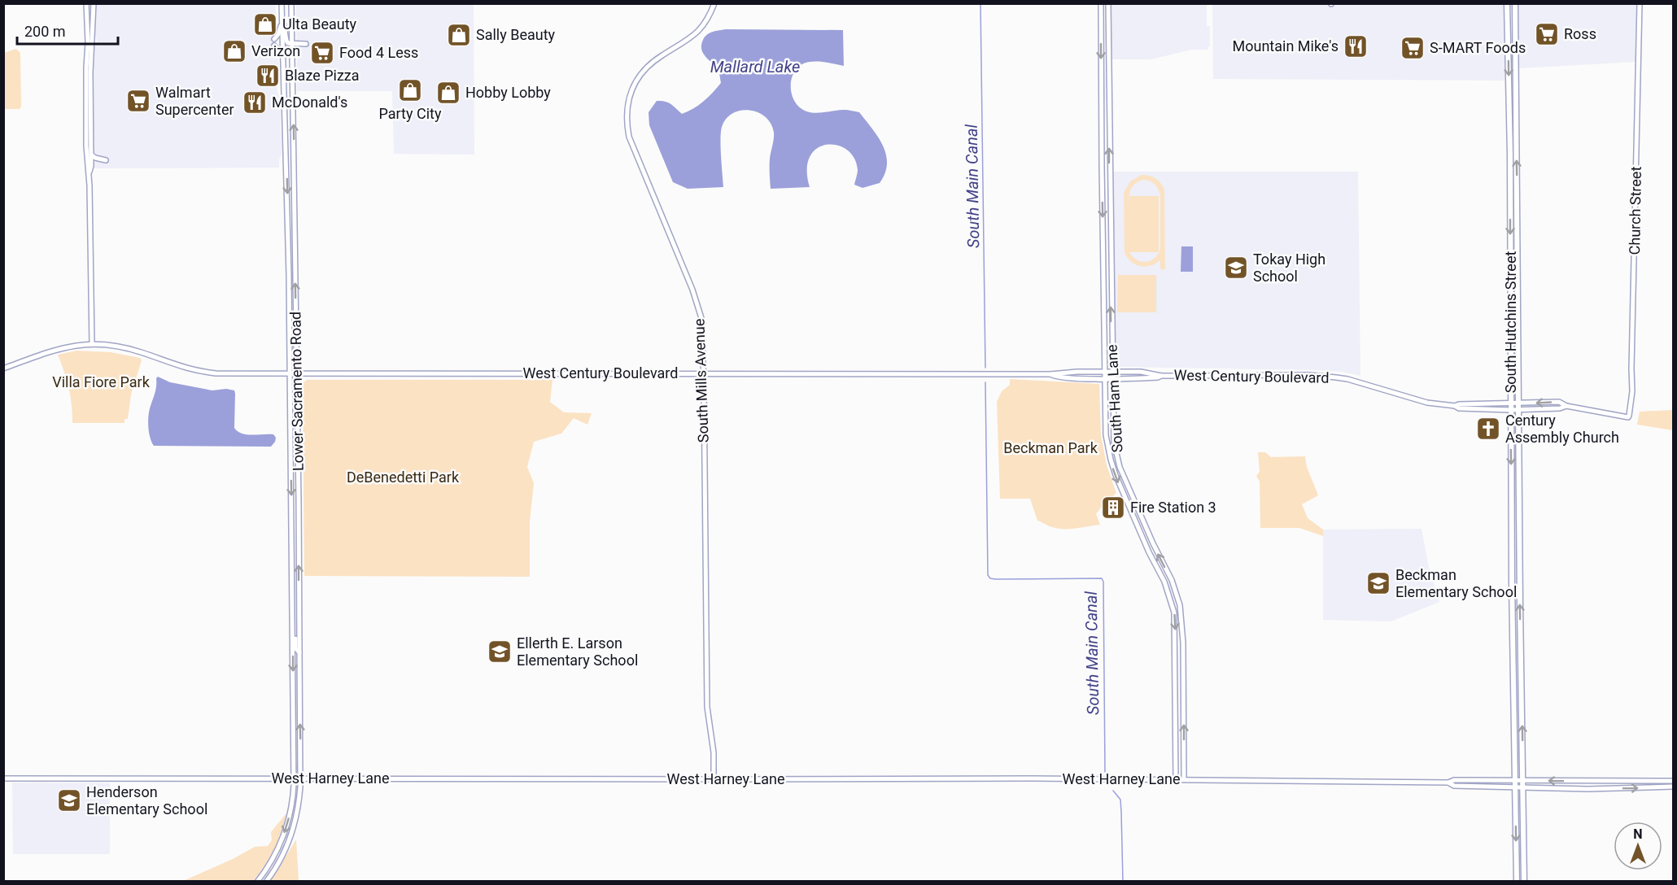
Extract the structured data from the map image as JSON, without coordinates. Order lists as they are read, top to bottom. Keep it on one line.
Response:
{"streets":{"main road":["Church Street","South Hutchins Street","West Century Boulevard","South Mills Avenue","Lower Sacramento Road","South Ham Lane","West Harney Lane"]},"crossings":[["Church Street","West Century Boulevard"],["South Hutchins Street","West Century Boulevard"],["South Hutchins Street","West Harney Lane"],["West Century Boulevard","South Mills Avenue"],["West Century Boulevard","Lower Sacramento Road"],["West Century Boulevard","South Ham Lane"],["South Mills Avenue","West Harney Lane"],["Lower Sacramento Road","West Harney Lane"],["South Ham Lane","West Harney Lane"]],"water":["Mallard Lake","South Main Canal"],"parks":["Villa Fiore Park","Beckman Park","DeBenedetti Park"],"places":{"shop":["Ulta Beauty","Sally Beauty","Verizon","Party City","Hobby Lobby"],"supermarket":["Ross","S-MART Foods","Food 4 Less","Walmart Supercenter"],"restaurant":["Mountain Mike's","Blaze Pizza","McDonald's"],"school or university":["Tokay High School","Beckman Elementary School","Ellerth E. Larson Elementary School","Henderson Elementary School"],"church":["Century Assembly Church"],"building":["Fire Station 3"]},"scale_bar":"200 m","north":"top"}
